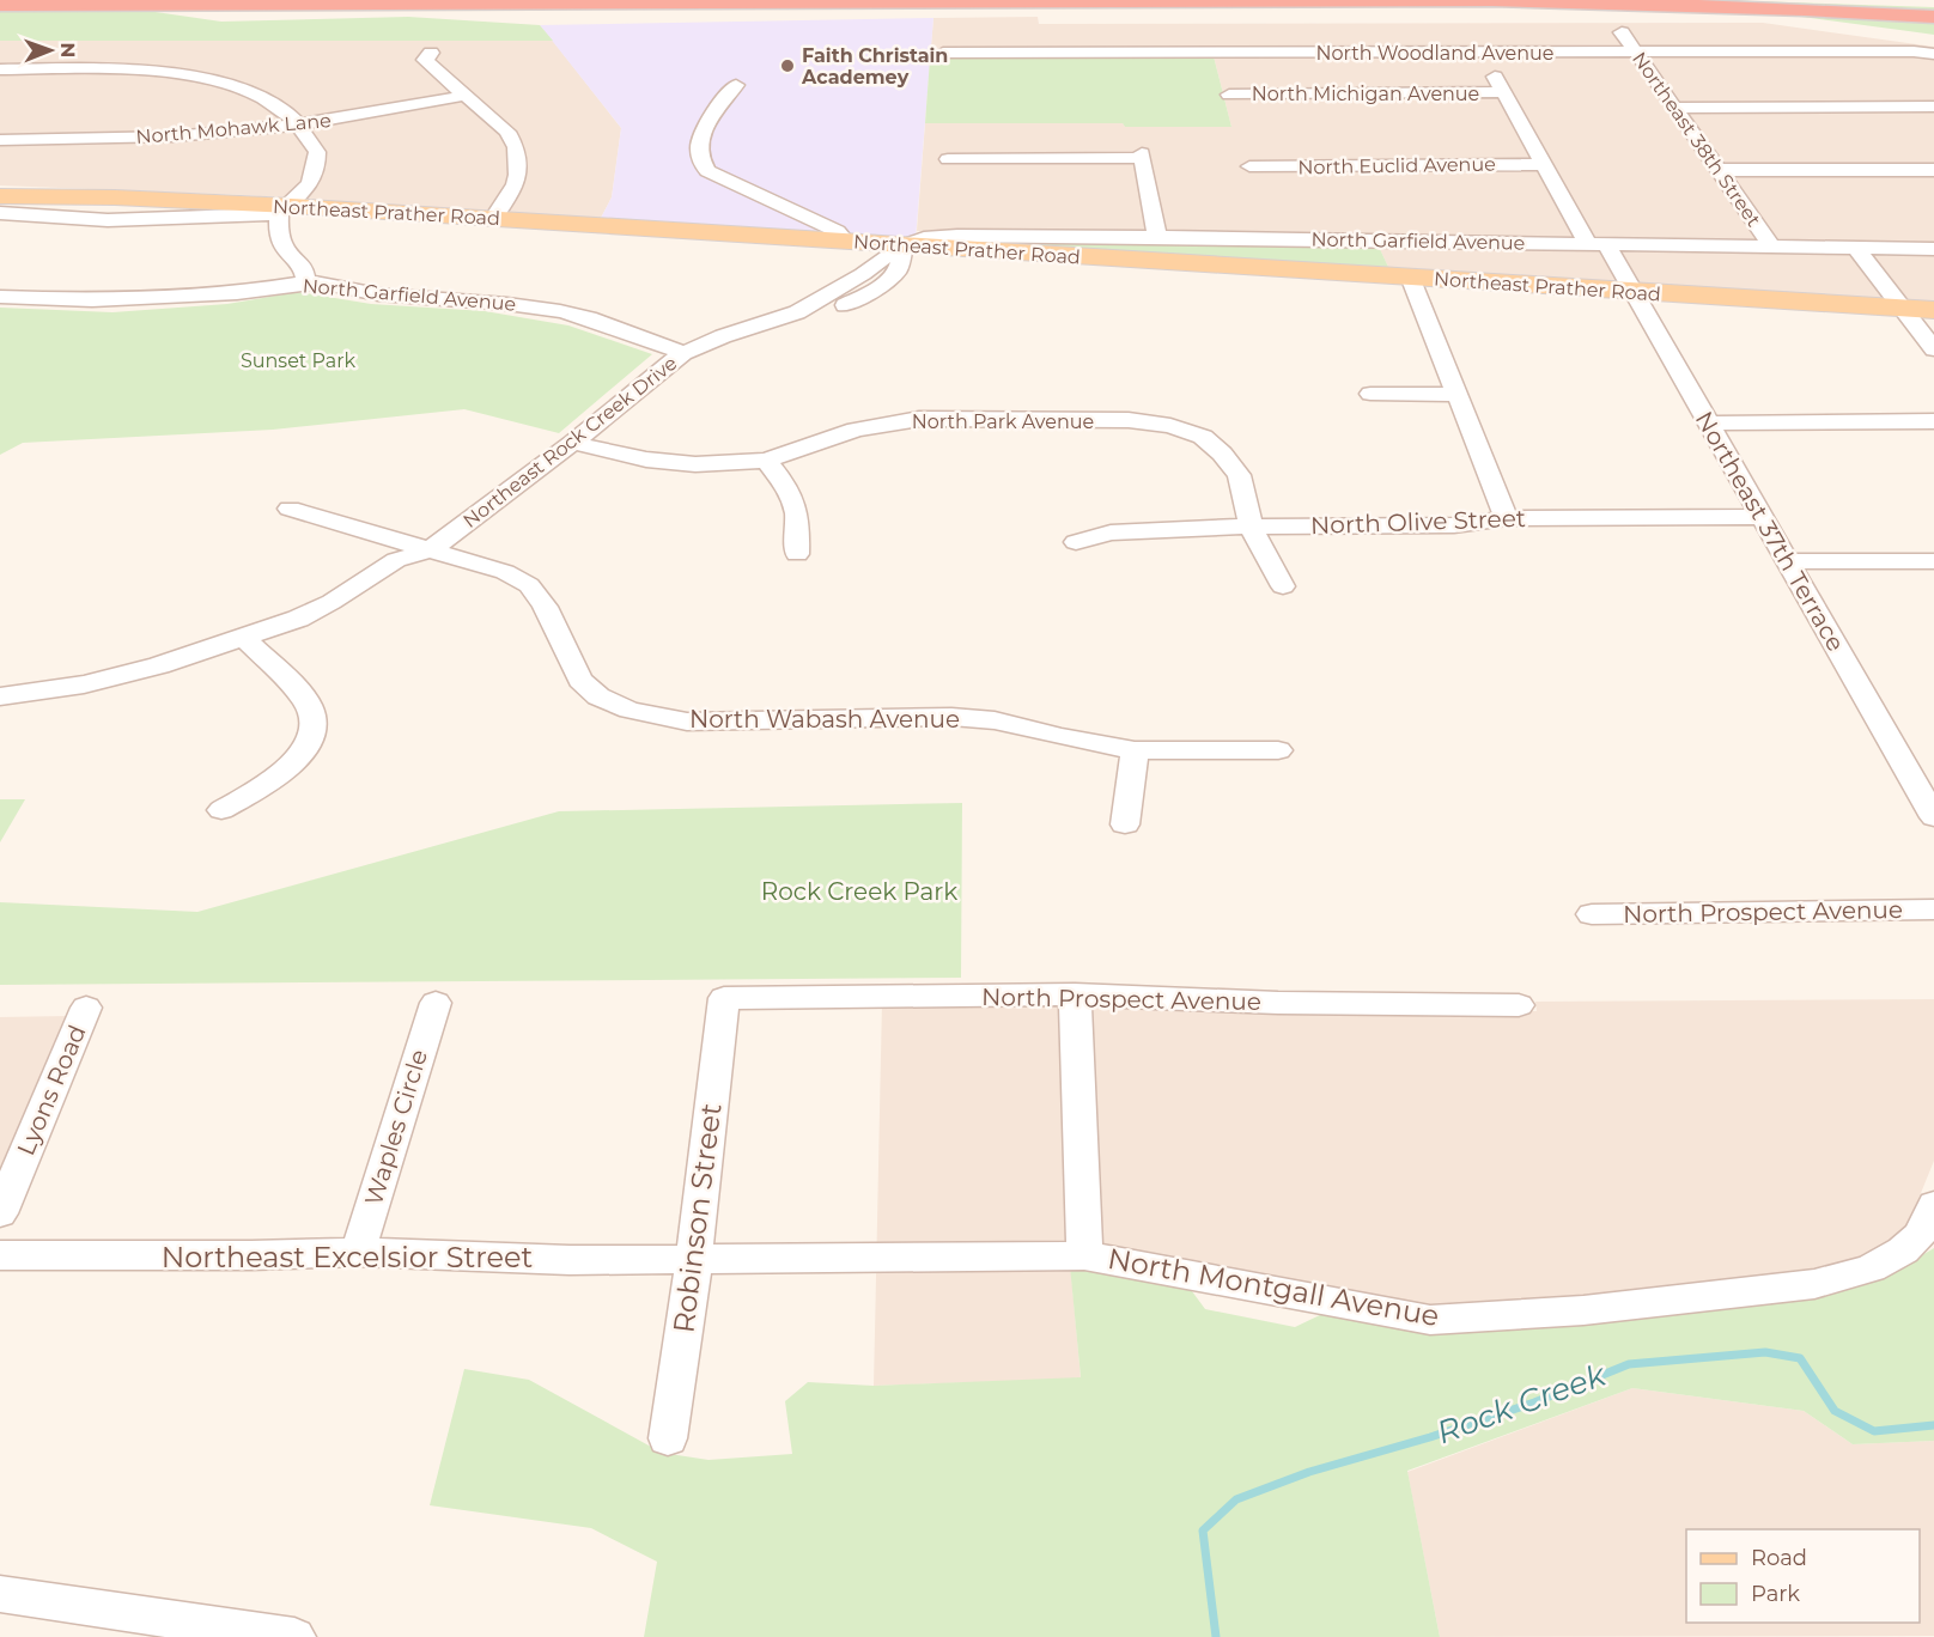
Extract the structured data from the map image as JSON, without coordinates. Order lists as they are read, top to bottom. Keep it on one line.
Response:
{"streets":{"main road":["Northeast Prather Road"],"street":["North Woodland Avenue","North Michigan Avenue","North Mohawk Lane","Northeast 38th Street","North Euclid Avenue","North Garfield Avenue","North Park Avenue","Northeast Rock Creek Drive","North Olive Street","Northeast 37th Terrace","North Wabash Avenue","North Prospect Avenue","Lyons Road","Waples Circle","Robinson Street","Northeast Excelsior Street","North Montgall Avenue"]},"crossings":[["North Woodland Avenue","Northeast 38th Street"],["North Woodland Avenue","Northeast 37th Terrace"],["North Michigan Avenue","Northeast 37th Terrace"],["Northeast 38th Street","North Garfield Avenue"],["North Euclid Avenue","Northeast 37th Terrace"],["Northeast Prather Road","North Garfield Avenue"],["Northeast Prather Road","Northeast Rock Creek Drive"],["Northeast Prather Road","Northeast 37th Terrace"],["North Garfield Avenue","Northeast Rock Creek Drive"],["North Garfield Avenue","Northeast 37th Terrace"],["North Park Avenue","Northeast Rock Creek Drive"],["North Park Avenue","North Olive Street"],["Northeast Rock Creek Drive","North Wabash Avenue"],["North Olive Street","Northeast 37th Terrace"],["North Prospect Avenue","Robinson Street"],["Waples Circle","Northeast Excelsior Street"],["Robinson Street","Northeast Excelsior Street"],["Robinson Street","North Montgall Avenue"],["Northeast Excelsior Street","North Montgall Avenue"]],"water":["Rock Creek"],"parks":["Sunset Park","Rock Creek Park"],"places":["Faith Christain Academey"],"legend":["Road","Park"],"north":"right"}
